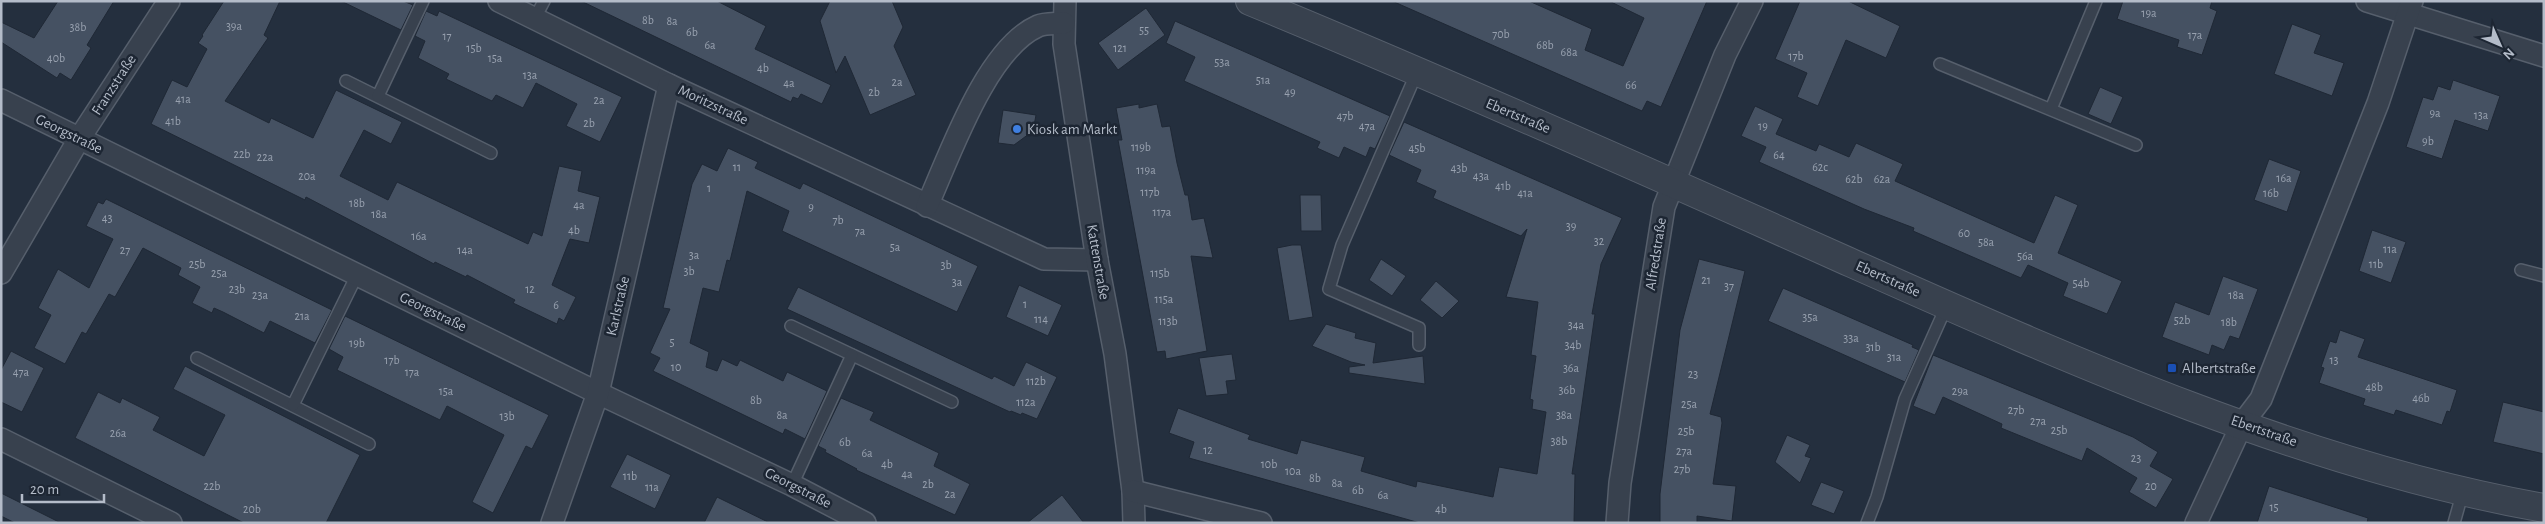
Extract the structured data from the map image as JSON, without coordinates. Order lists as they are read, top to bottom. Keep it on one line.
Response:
{"streets":{"street":["Franzstraße","Moritzstraße","Ebertstraße","Georgstraße","Alfredstraße","Kattenstraße","Karlstraße"]},"crossings":[["Franzstraße","Georgstraße"],["Moritzstraße","Kattenstraße"],["Moritzstraße","Karlstraße"],["Ebertstraße","Alfredstraße"],["Georgstraße","Karlstraße"]],"places":{"other":["Kiosk am Markt"],"transit":["Albertstraße"]},"house_numbers":["19a","8b","8a","39a","38b","55","6b","70b","17a","17","6a","68b","15b","121","68a","17b","40b","15a","53a","4b","13a","51a","2a","4a","66","2b","49","41a","2a","9a","13a","47b","41b","2b","47a","19","9b","119b","45b","22b","64","22a","11","62c","43b","119a","20a","43a","16a","62b","62a","41b","1","117b","41a","16b","18b","4a","9","117a","18a","43","7b","39","4b","7a","60","16a","32","58a","5a","11a","27","14a","3a","56a","25b","11b","3b","3b","25a","115b","21","3a","54b","37","23b","12","23a","18a","115a","1","6","21a","35a","114","52b","113b","18b","34a","33a","5","19b","34b","31b","31a","17b","13","10","36a","47a","17a","23","112b","48b","36b","15a","29a","46b","8b","112a","25a","27b","8a","38a","13b","27a","25b","25b","26a","38b","6b","12","27a","6a","23","4b","10b","27b","10a","4a","11b","8b","8a","2b","22b","20","11a","6b","2a","6a","15","20b","4b"],"scale_bar":"20 m","north":"bottom right"}
